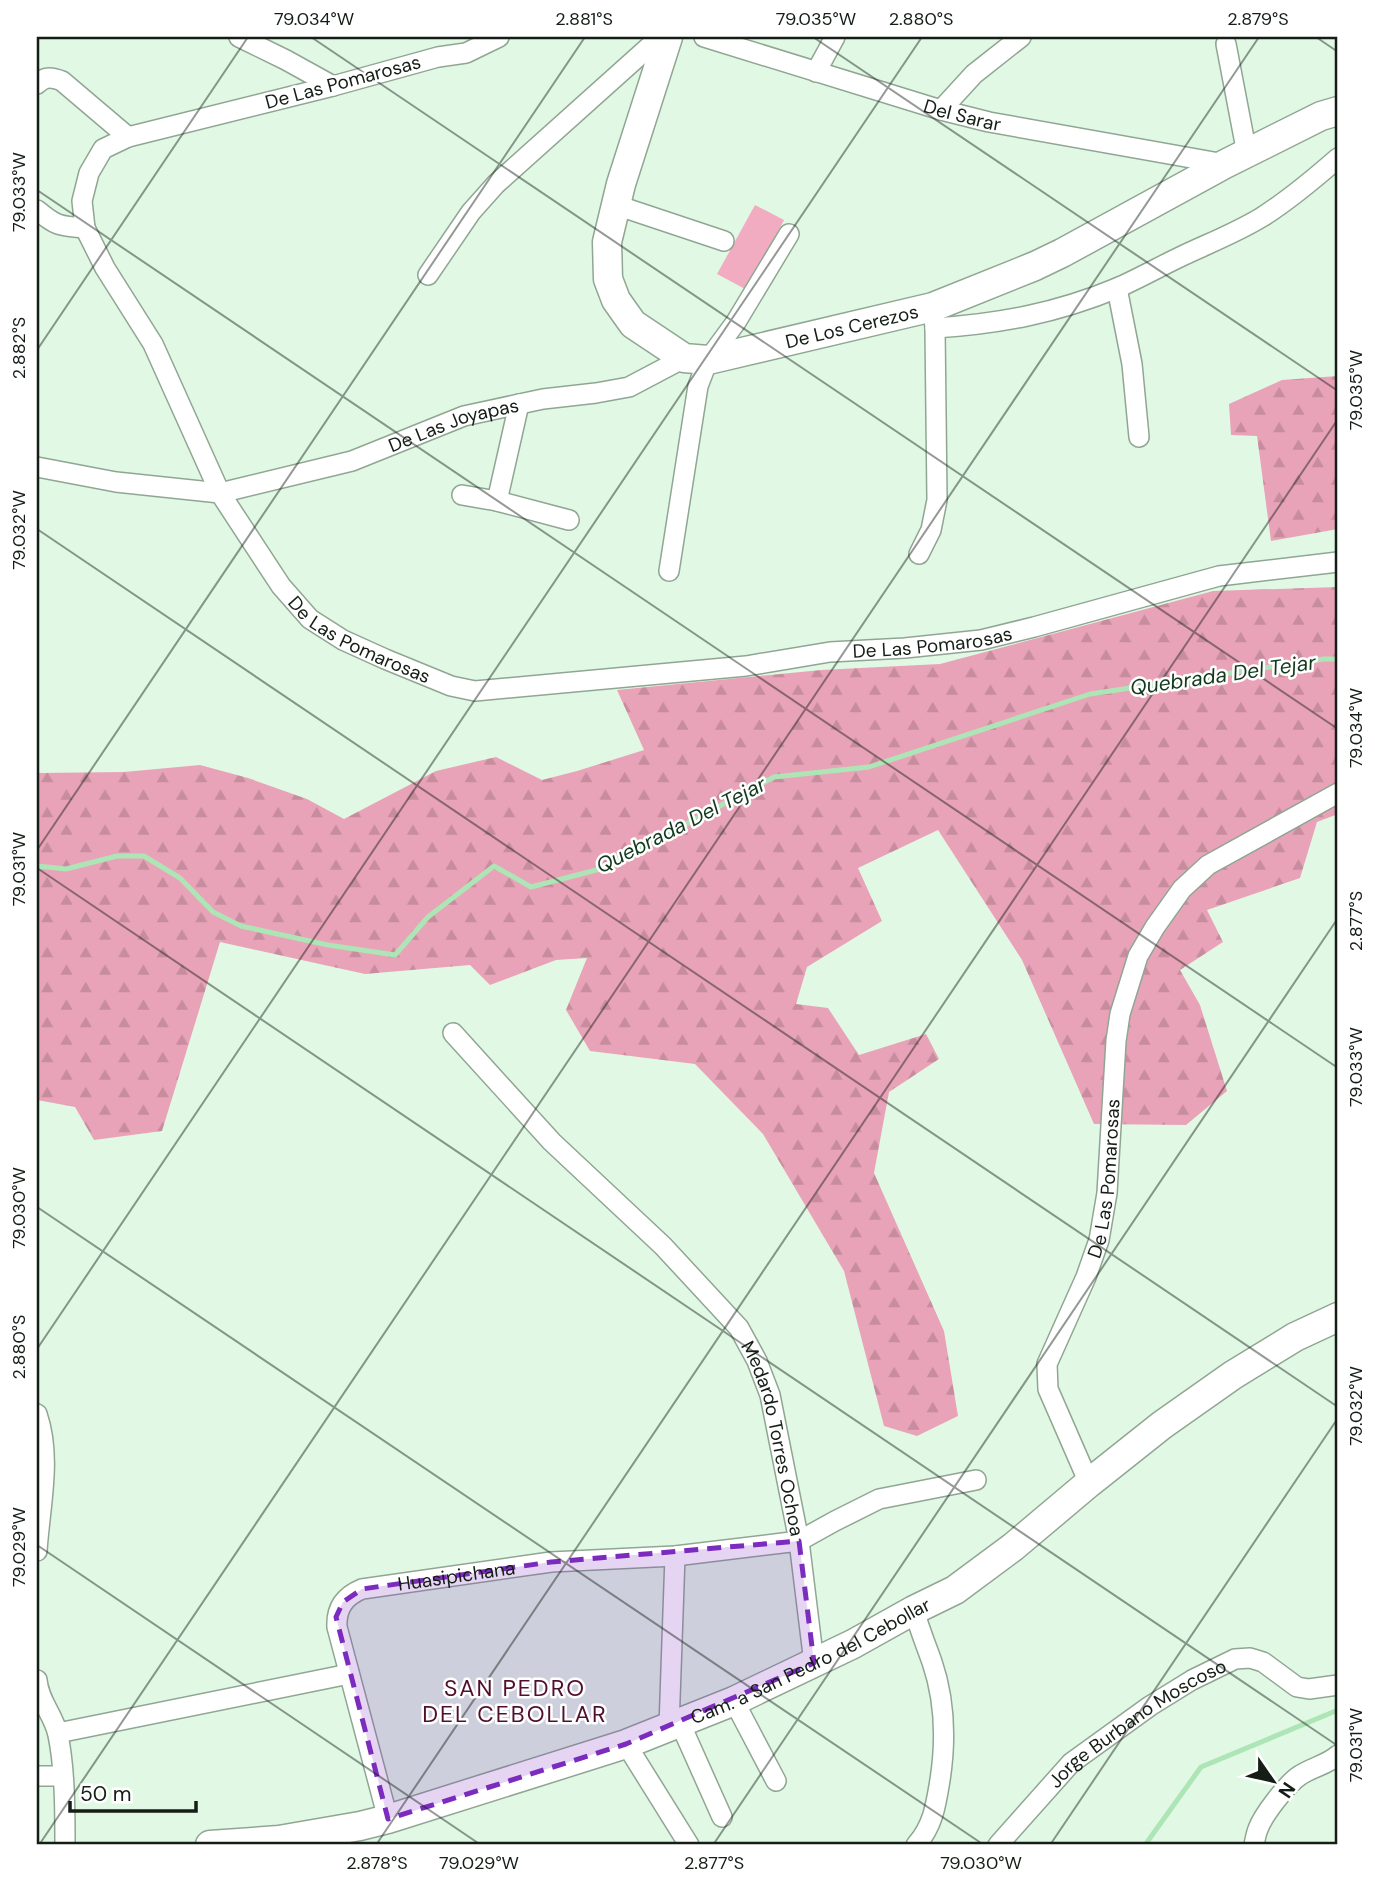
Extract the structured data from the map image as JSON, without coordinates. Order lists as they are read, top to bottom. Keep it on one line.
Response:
{"streets":{"street":["De Las Pomarosas","Del Sarar","De Los Cerezos","De Las Joyapas","Medardo Torres Ochoa","Huasipichana","Cam. a San Pedro del Cebollar","Jorge Burbano Moscoso"]},"crossings":[["De Las Pomarosas","De Las Joyapas"],["De Las Pomarosas","Cam. a San Pedro del Cebollar"],["Del Sarar","De Los Cerezos"],["De Los Cerezos","De Las Joyapas"],["Medardo Torres Ochoa","Huasipichana"],["Medardo Torres Ochoa","Cam. a San Pedro del Cebollar"],["Huasipichana","Cam. a San Pedro del Cebollar"]],"districts":["SAN PEDRO DEL CEBOLLAR"],"water":["Quebrada Del Tejar"],"scale_bar":"50 m","north":"bottom right","coordinates":["79.034°W","2.881°S","79.035°W","2.880°S","2.879°S","79.033°W","2.882°S","79.032°W","79.031°W","2.877°S","79.030°W","79.029°W","2.878°S"]}
